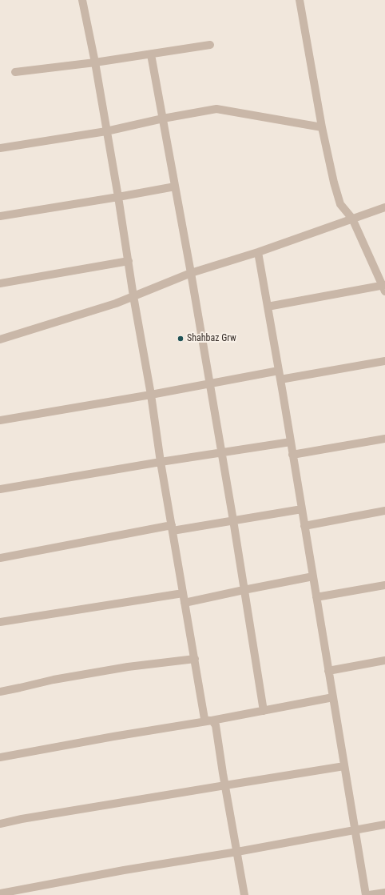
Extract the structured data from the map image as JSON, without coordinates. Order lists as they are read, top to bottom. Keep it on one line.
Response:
{"places":["Shahbaz Grw"]}
